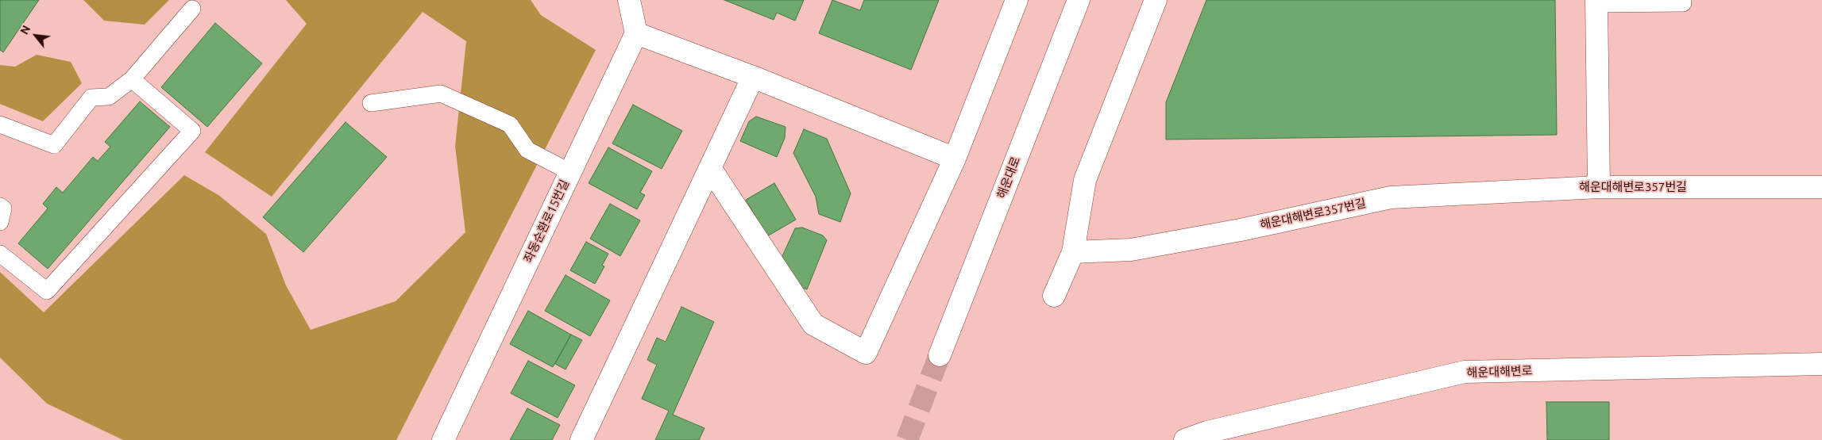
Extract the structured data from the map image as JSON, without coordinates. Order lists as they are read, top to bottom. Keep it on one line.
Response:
{"streets":{"street":["해운대로","해운대해변로357번길","좌동순환로15번길","해운대해변로"]},"north":"top left"}
